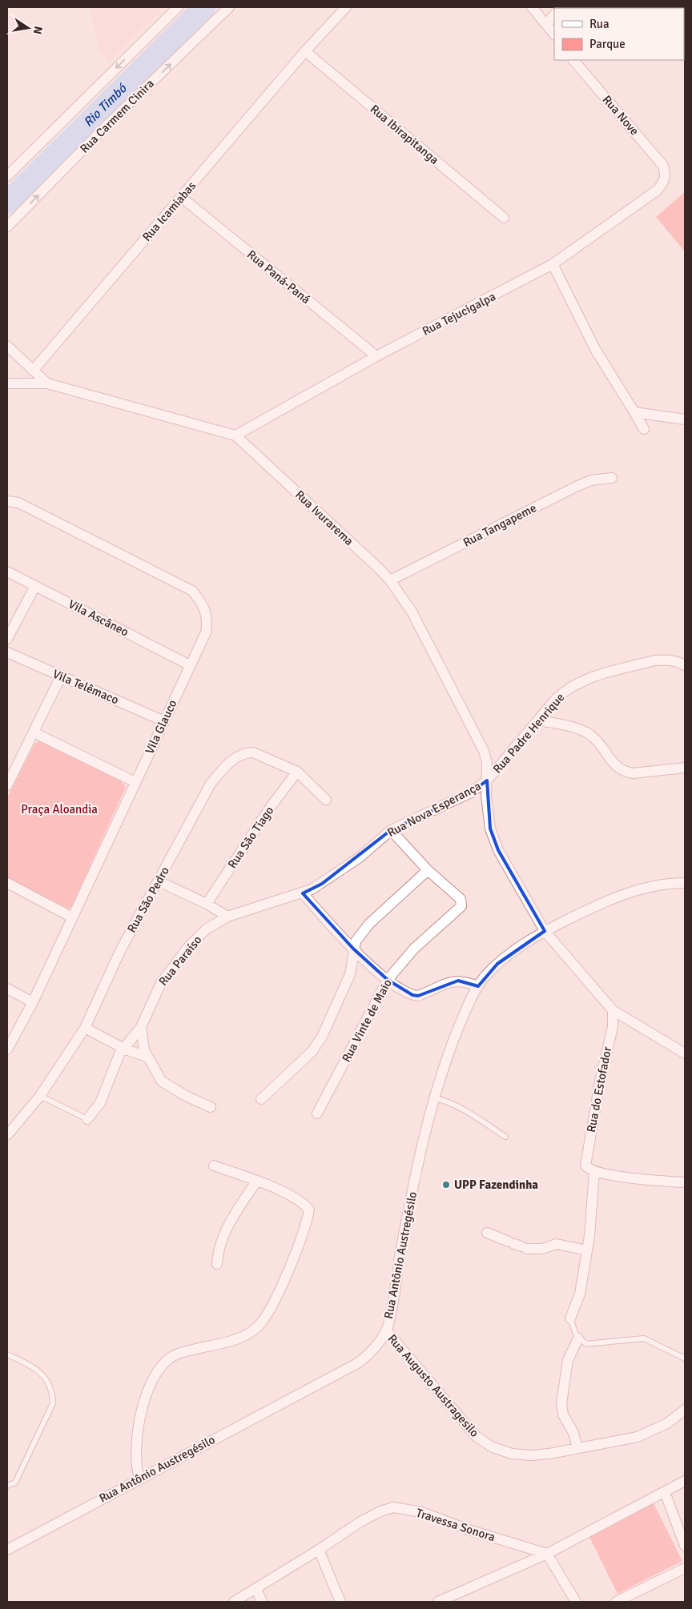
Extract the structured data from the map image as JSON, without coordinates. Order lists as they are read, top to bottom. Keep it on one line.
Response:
{"streets":{"street":["Rua Nove","Rua Carmem Cinira","Rua Ibirapitanga","Rua Icamiabas","Rua Paná-Paná","Rua Tejucigalpa","Rua Ivurarema","Rua Tangapeme","Vila Ascâneo","Vila Telêmaco","Vila Glauco","Rua Padre Henrique","Rua Nova Esperança","Rua São Tiago","Rua São Pedro","Rua Paraíso","Rua Vinte de Maio","Rua do Estofador","Rua Antônio Austregésilo","Rua Augusto Austragesilo","Travessa Sonora"]},"crossings":[["Rua Nove","Rua Tejucigalpa"],["Rua Ibirapitanga","Rua Icamiabas"],["Rua Icamiabas","Rua Paná-Paná"],["Rua Paná-Paná","Rua Tejucigalpa"],["Rua Tejucigalpa","Rua Ivurarema"],["Rua Ivurarema","Rua Tangapeme"],["Rua Ivurarema","Rua Padre Henrique"],["Rua Ivurarema","Rua Nova Esperança"],["Rua Ivurarema","Rua do Estofador"],["Rua Ivurarema","Rua Antônio Austregésilo"],["Vila Ascâneo","Vila Glauco"],["Vila Telêmaco","Vila Glauco"],["Rua Padre Henrique","Rua Nova Esperança"],["Rua Nova Esperança","Rua Paraíso"],["Rua São Tiago","Rua São Pedro"],["Rua Antônio Austregésilo","Rua Augusto Austragesilo"]],"water":["Rio Timbó"],"parks":["Praça Aloandia"],"places":["UPP Fazendinha"],"legend":["Rua","Parque"],"north":"right"}
